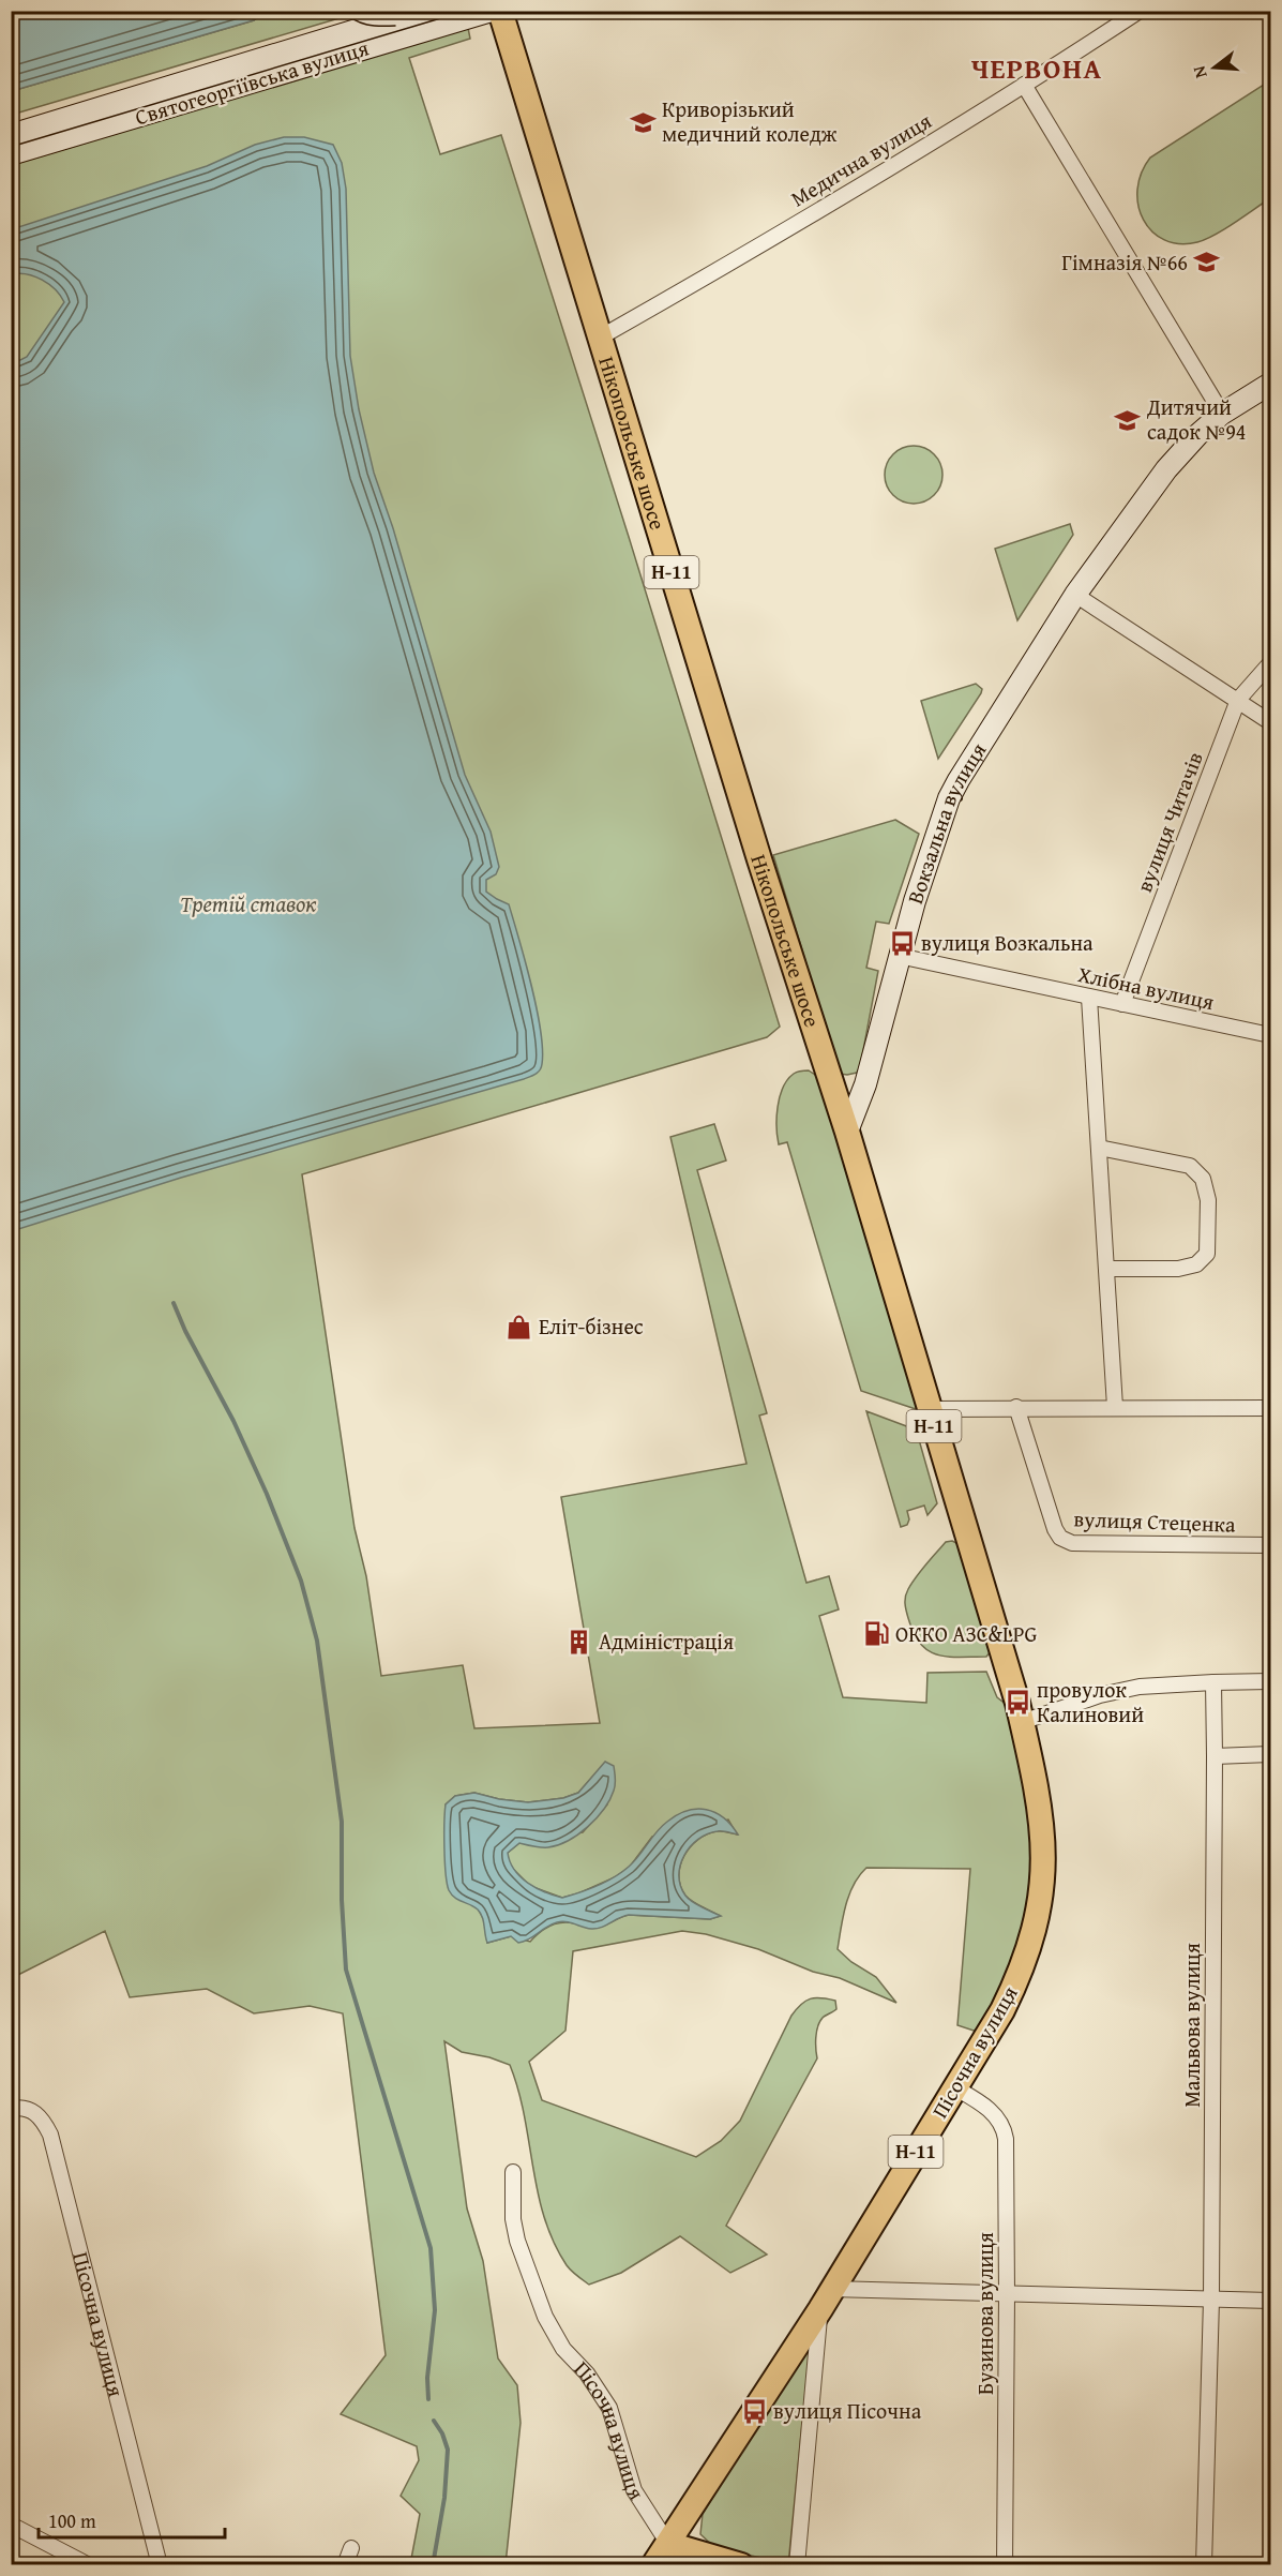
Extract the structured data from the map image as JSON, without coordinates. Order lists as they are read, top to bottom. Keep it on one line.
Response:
{"streets":{"main road":["Святогеоргіївська вулиця","Нікопольське шосе","Н-11","Вокзальна вулиця","Пісочна вулиця"],"street":["Медична вулиця","вулиця Читачів","Хлібна вулиця","вулиця Стеценка","Мальвова вулиця","Бузинова вулиця"]},"crossings":[["Медична вулиця","Нікопольське шосе"],["Нікопольське шосе","Н-11"],["Нікопольське шосе","Вокзальна вулиця"],["Н-11","Вокзальна вулиця"],["Н-11","Пісочна вулиця"],["вулиця Читачів","Хлібна вулиця"],["Вокзальна вулиця","Хлібна вулиця"],["Пісочна вулиця","Бузинова вулиця"]],"districts":["ЧЕРВОНА"],"water":["Третій ставок"],"places":{"school or university":["Криворізький медичний коледж","Гімназія №66","Дитячий садок №94"],"bus stop":["вулиця Возкальна","провулок Калиновий","вулиця Пісочна"],"shop":["Еліт-бізнес"],"fuel station":["ОККО АЗС&LPG"],"building":["Адміністрація"]},"scale_bar":"100 m","north":"left"}
